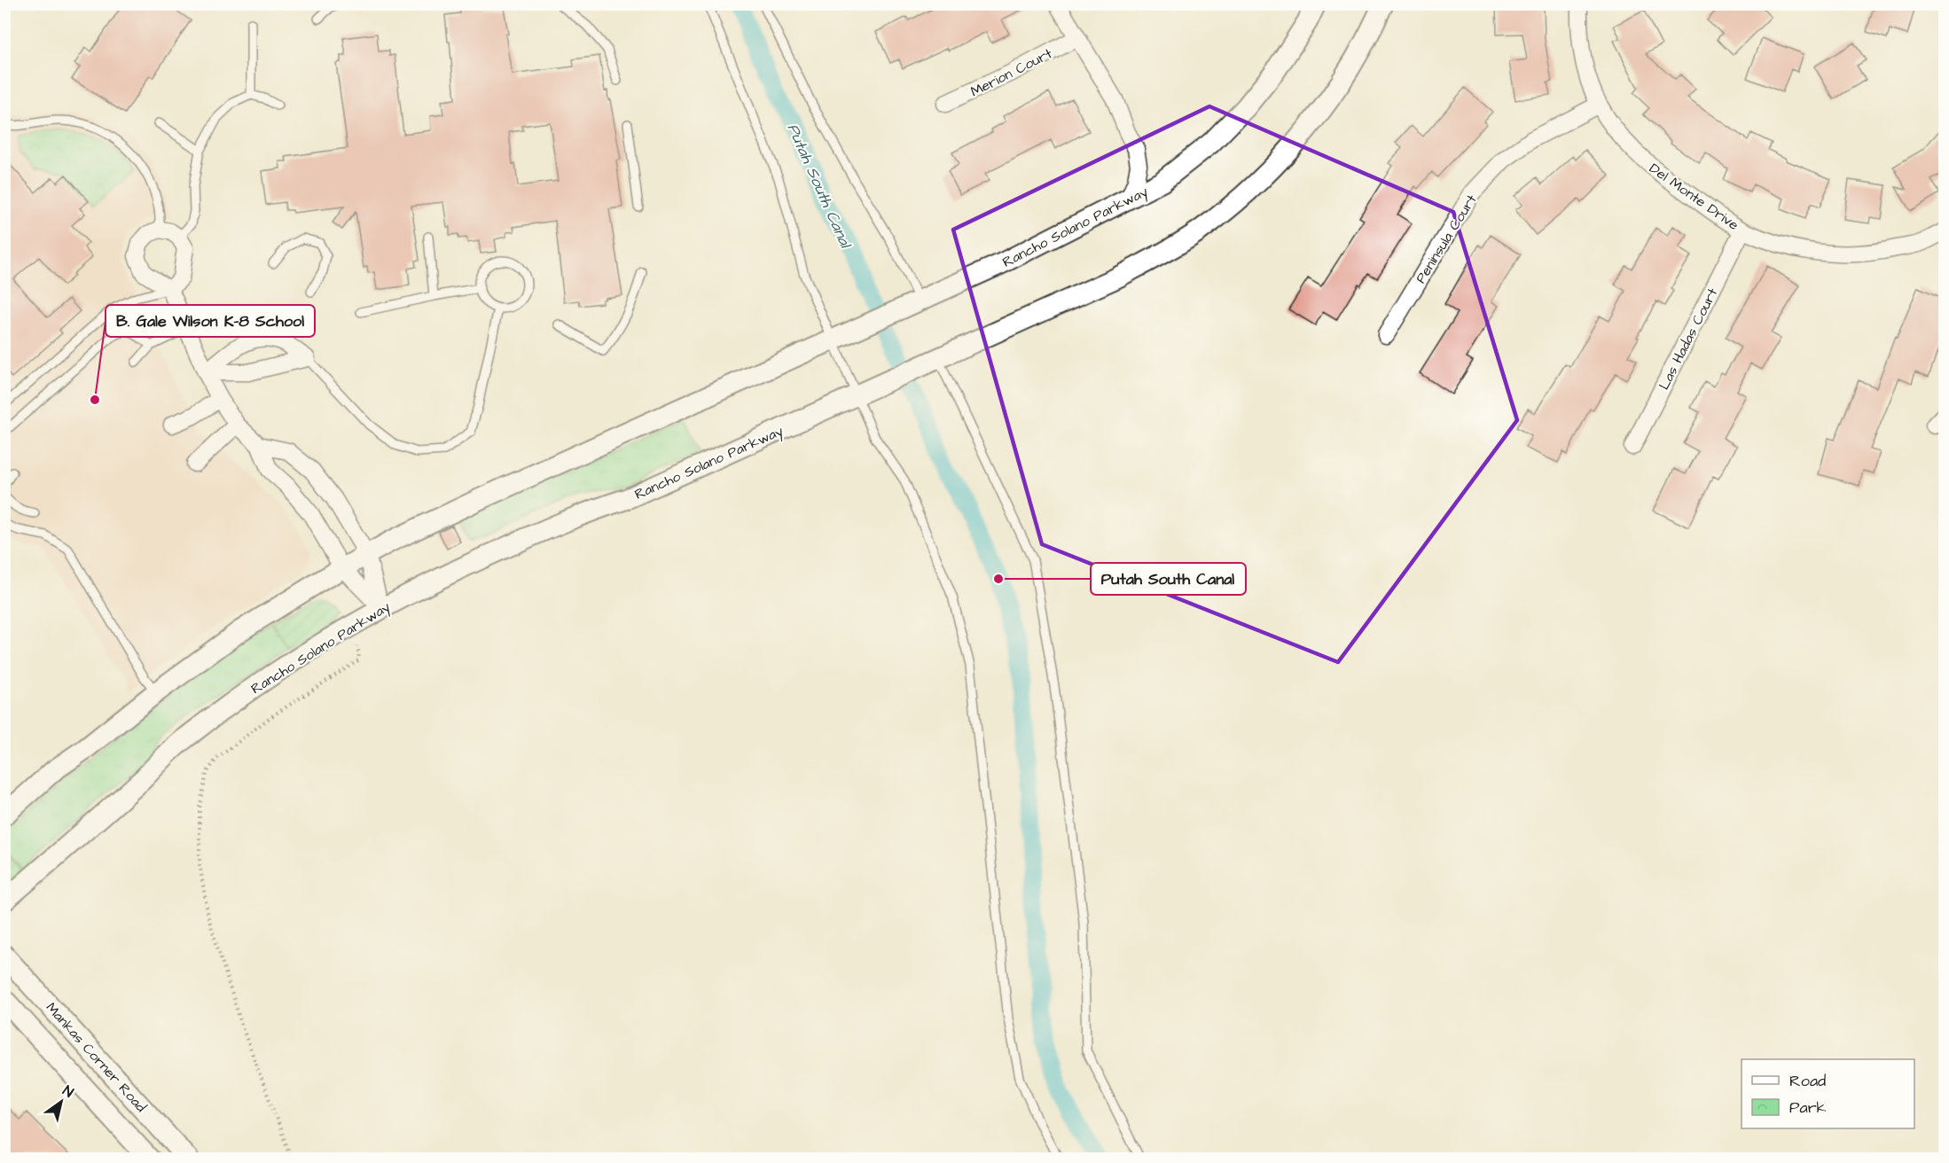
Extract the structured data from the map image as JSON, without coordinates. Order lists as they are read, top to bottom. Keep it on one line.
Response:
{"streets":{"street":["Merion Court","Del Monte Drive","Rancho Solano Parkway","Peninsula Court","Las Hadas Court","Mankas Corner Road"]},"crossings":[["Del Monte Drive","Peninsula Court"],["Del Monte Drive","Las Hadas Court"]],"water":["Putah South Canal"],"places":["B. Gale Wilson K-8 School","Putah South Canal"],"legend":["Road","Park"],"north":"top right"}
